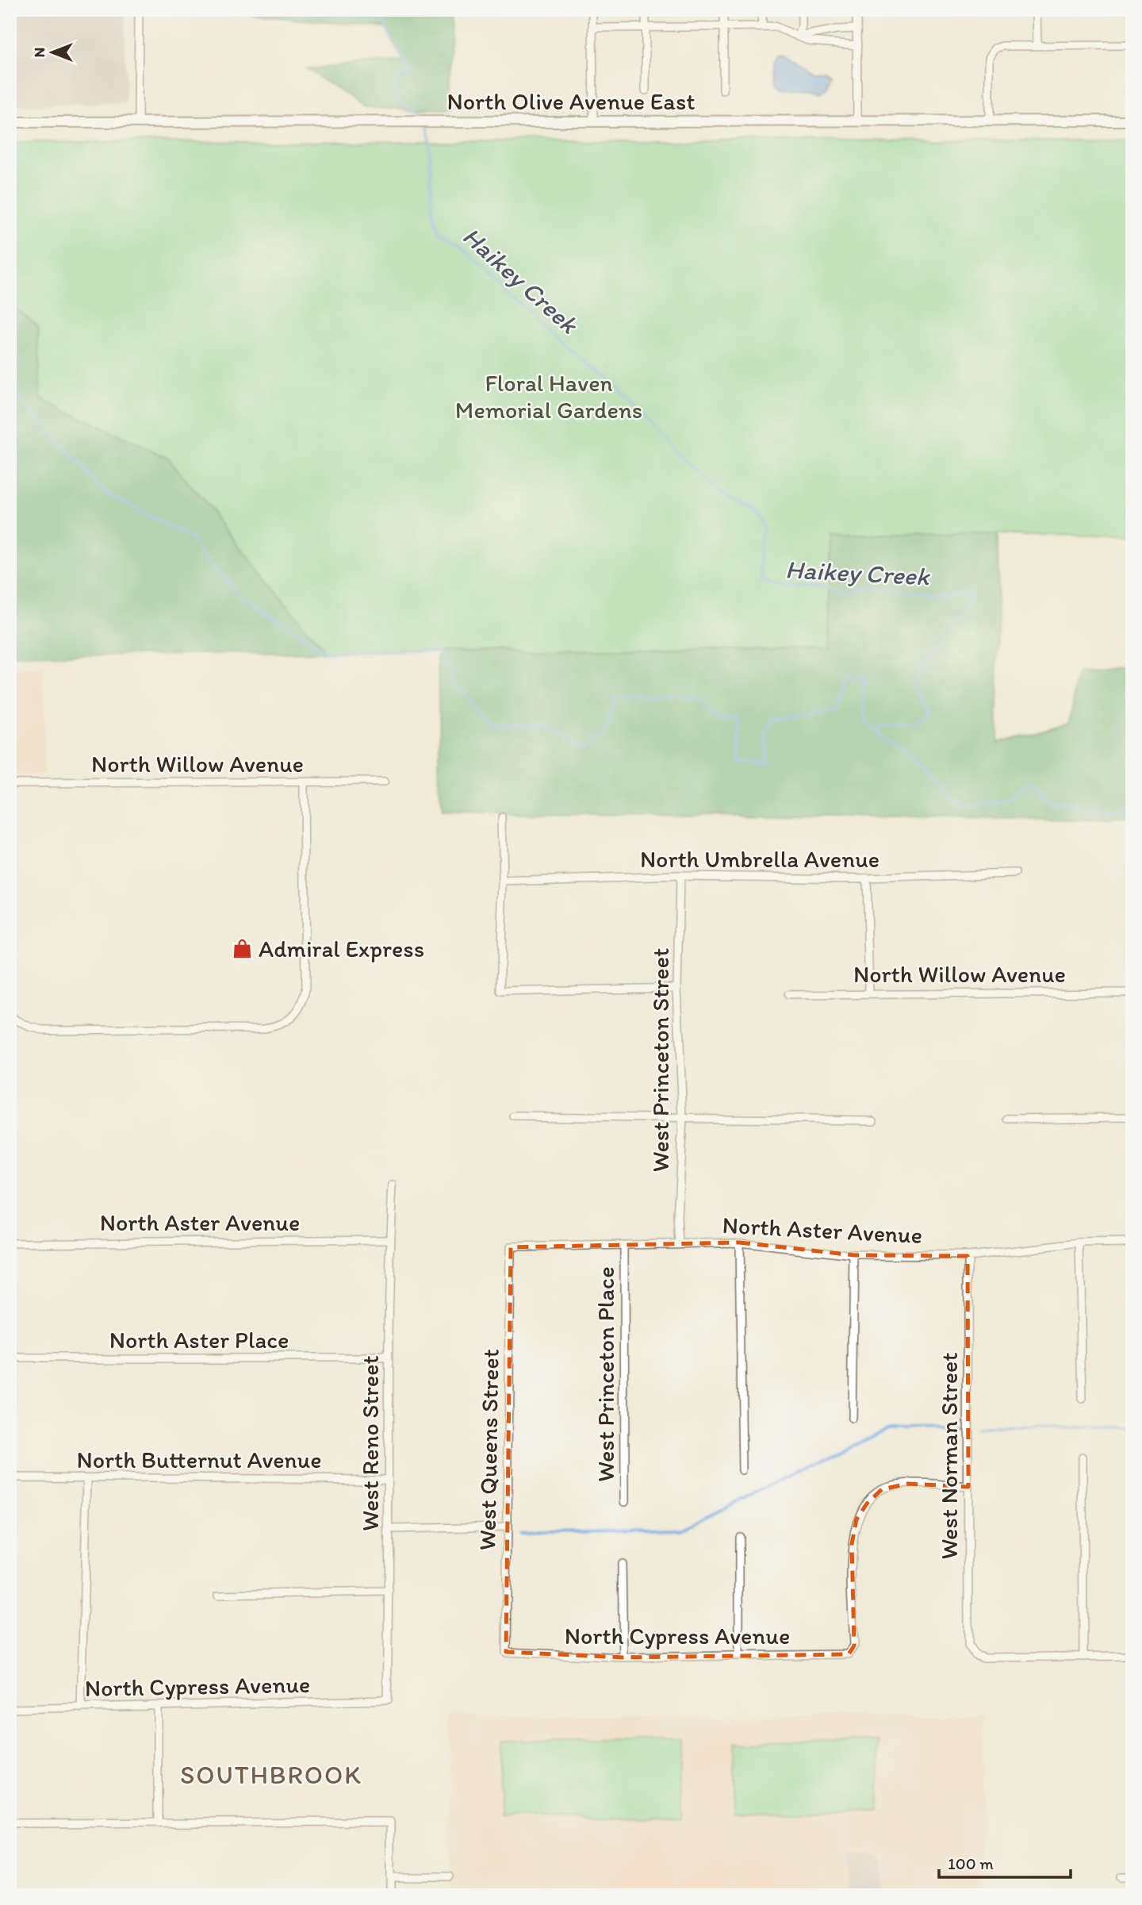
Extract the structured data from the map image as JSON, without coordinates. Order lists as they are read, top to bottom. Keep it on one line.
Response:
{"streets":{"street":["North Olive Avenue East","North Willow Avenue","North Umbrella Avenue","West Princeton Street","North Aster Avenue","North Aster Place","West Princeton Place","West Reno Street","West Queens Street","West Norman Street","North Butternut Avenue","North Cypress Avenue"]},"crossings":[["North Umbrella Avenue","West Princeton Street"],["West Princeton Street","North Aster Avenue"],["North Aster Avenue","West Princeton Place"],["North Aster Avenue","West Reno Street"],["North Aster Avenue","West Queens Street"],["North Aster Avenue","West Norman Street"],["North Aster Place","West Reno Street"],["West Reno Street","North Butternut Avenue"],["West Reno Street","North Cypress Avenue"],["West Queens Street","North Cypress Avenue"],["West Norman Street","North Cypress Avenue"]],"districts":["SOUTHBROOK"],"water":["Haikey Creek"],"parks":["Floral Haven Memorial Gardens"],"places":{"shop":["Admiral Express"]},"scale_bar":"100 m","north":"left"}
